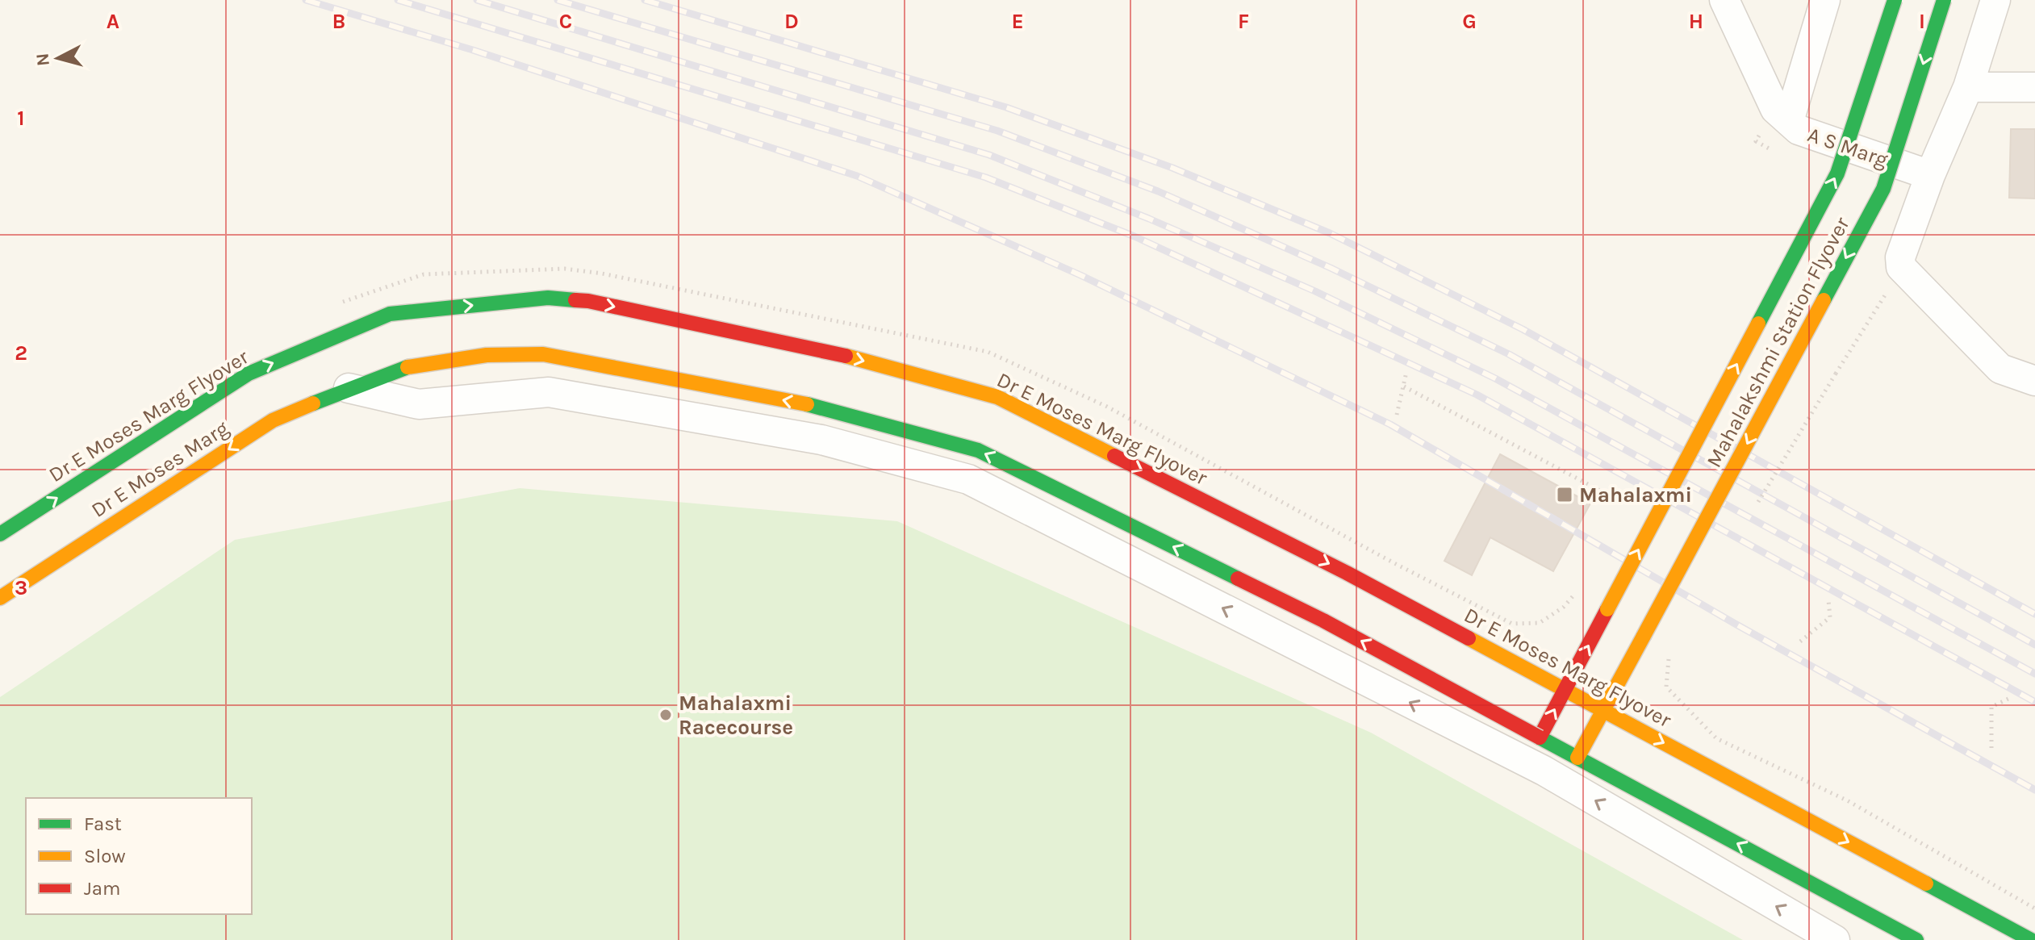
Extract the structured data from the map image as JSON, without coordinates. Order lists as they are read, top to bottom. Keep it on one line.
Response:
{"streets":{"main road":["Mahalakshmi Station Flyover","Dr E Moses Marg Flyover","Dr E Moses Marg"],"street":["A S Marg"]},"crossings":[["Mahalakshmi Station Flyover","Dr E Moses Marg Flyover"]],"one_way":["Dr E Moses Marg"],"places":{"transit":["Mahalaxmi"],"other":["Mahalaxmi Racecourse"]},"legend":["Fast","Slow","Jam"],"north":"left","grid":{"columns":["A","B","C","D","E","F","G","H","I"],"rows":["1","2","3"]}}
